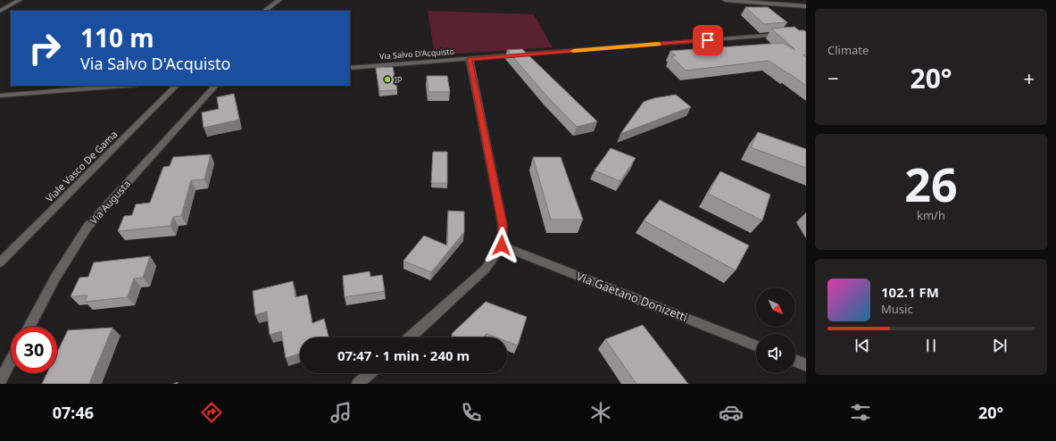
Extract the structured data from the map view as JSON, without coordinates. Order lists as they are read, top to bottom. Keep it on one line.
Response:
{"streets":{"street":["Via Salvo D'Acquisto","Viale Vasco De Gama","Via Augusta","Via Gaetano Donizetti"]},"places":["IP"],"north":"bottom right","page":{"tile":["Climate",["26","km/h"]],"turn":["110 m","Via Salvo D'Acquisto"],"heat":["−","20°","+"],"song":["102.1 FM","Music"],"limit":"30","trip":"07:47 · 1 min · 240 m","tabs":["07:46","20°"]}}
